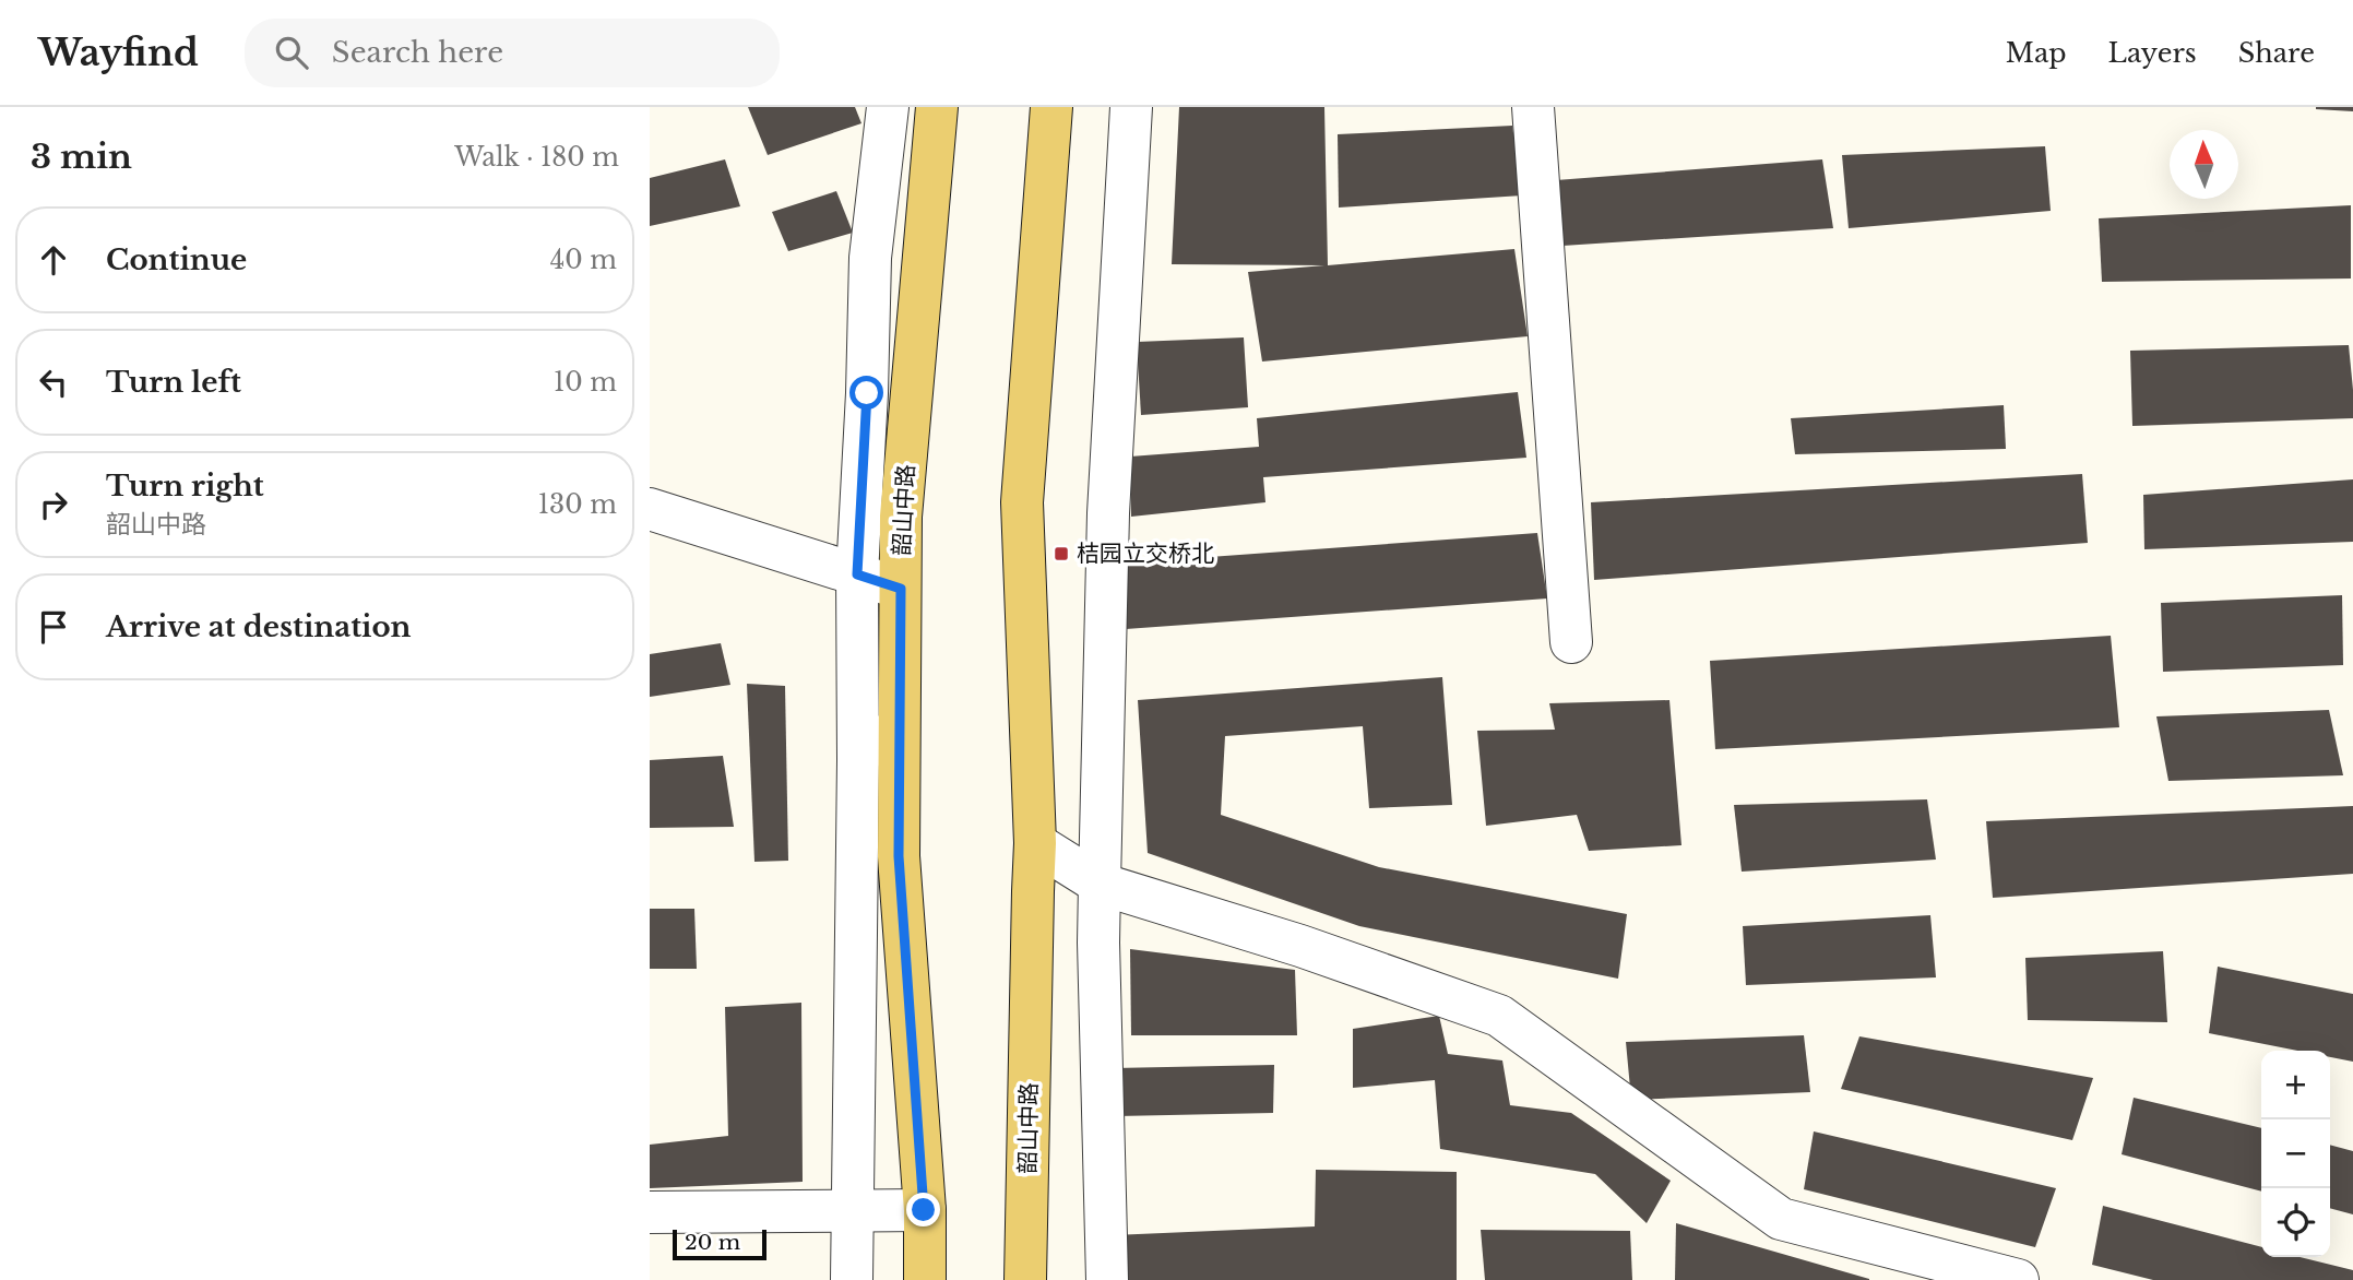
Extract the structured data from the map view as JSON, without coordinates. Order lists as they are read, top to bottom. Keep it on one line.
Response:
{"streets":{"main road":["韶山中路"]},"places":{"transit":["桔园立交桥北"]},"scale_bar":"20 m","north":"top","page":{"header":"Wayfind","search":"Search here","nav":["Map","Layers","Share"],"heading":["3 min","Walk · 180 m"],"list":[["Continue","40 m"],["Turn left","10 m"],["Turn right","韶山中路","130 m"],"Arrive at destination"],"map_buttons":["+","−"],"scale":"20 m"}}
